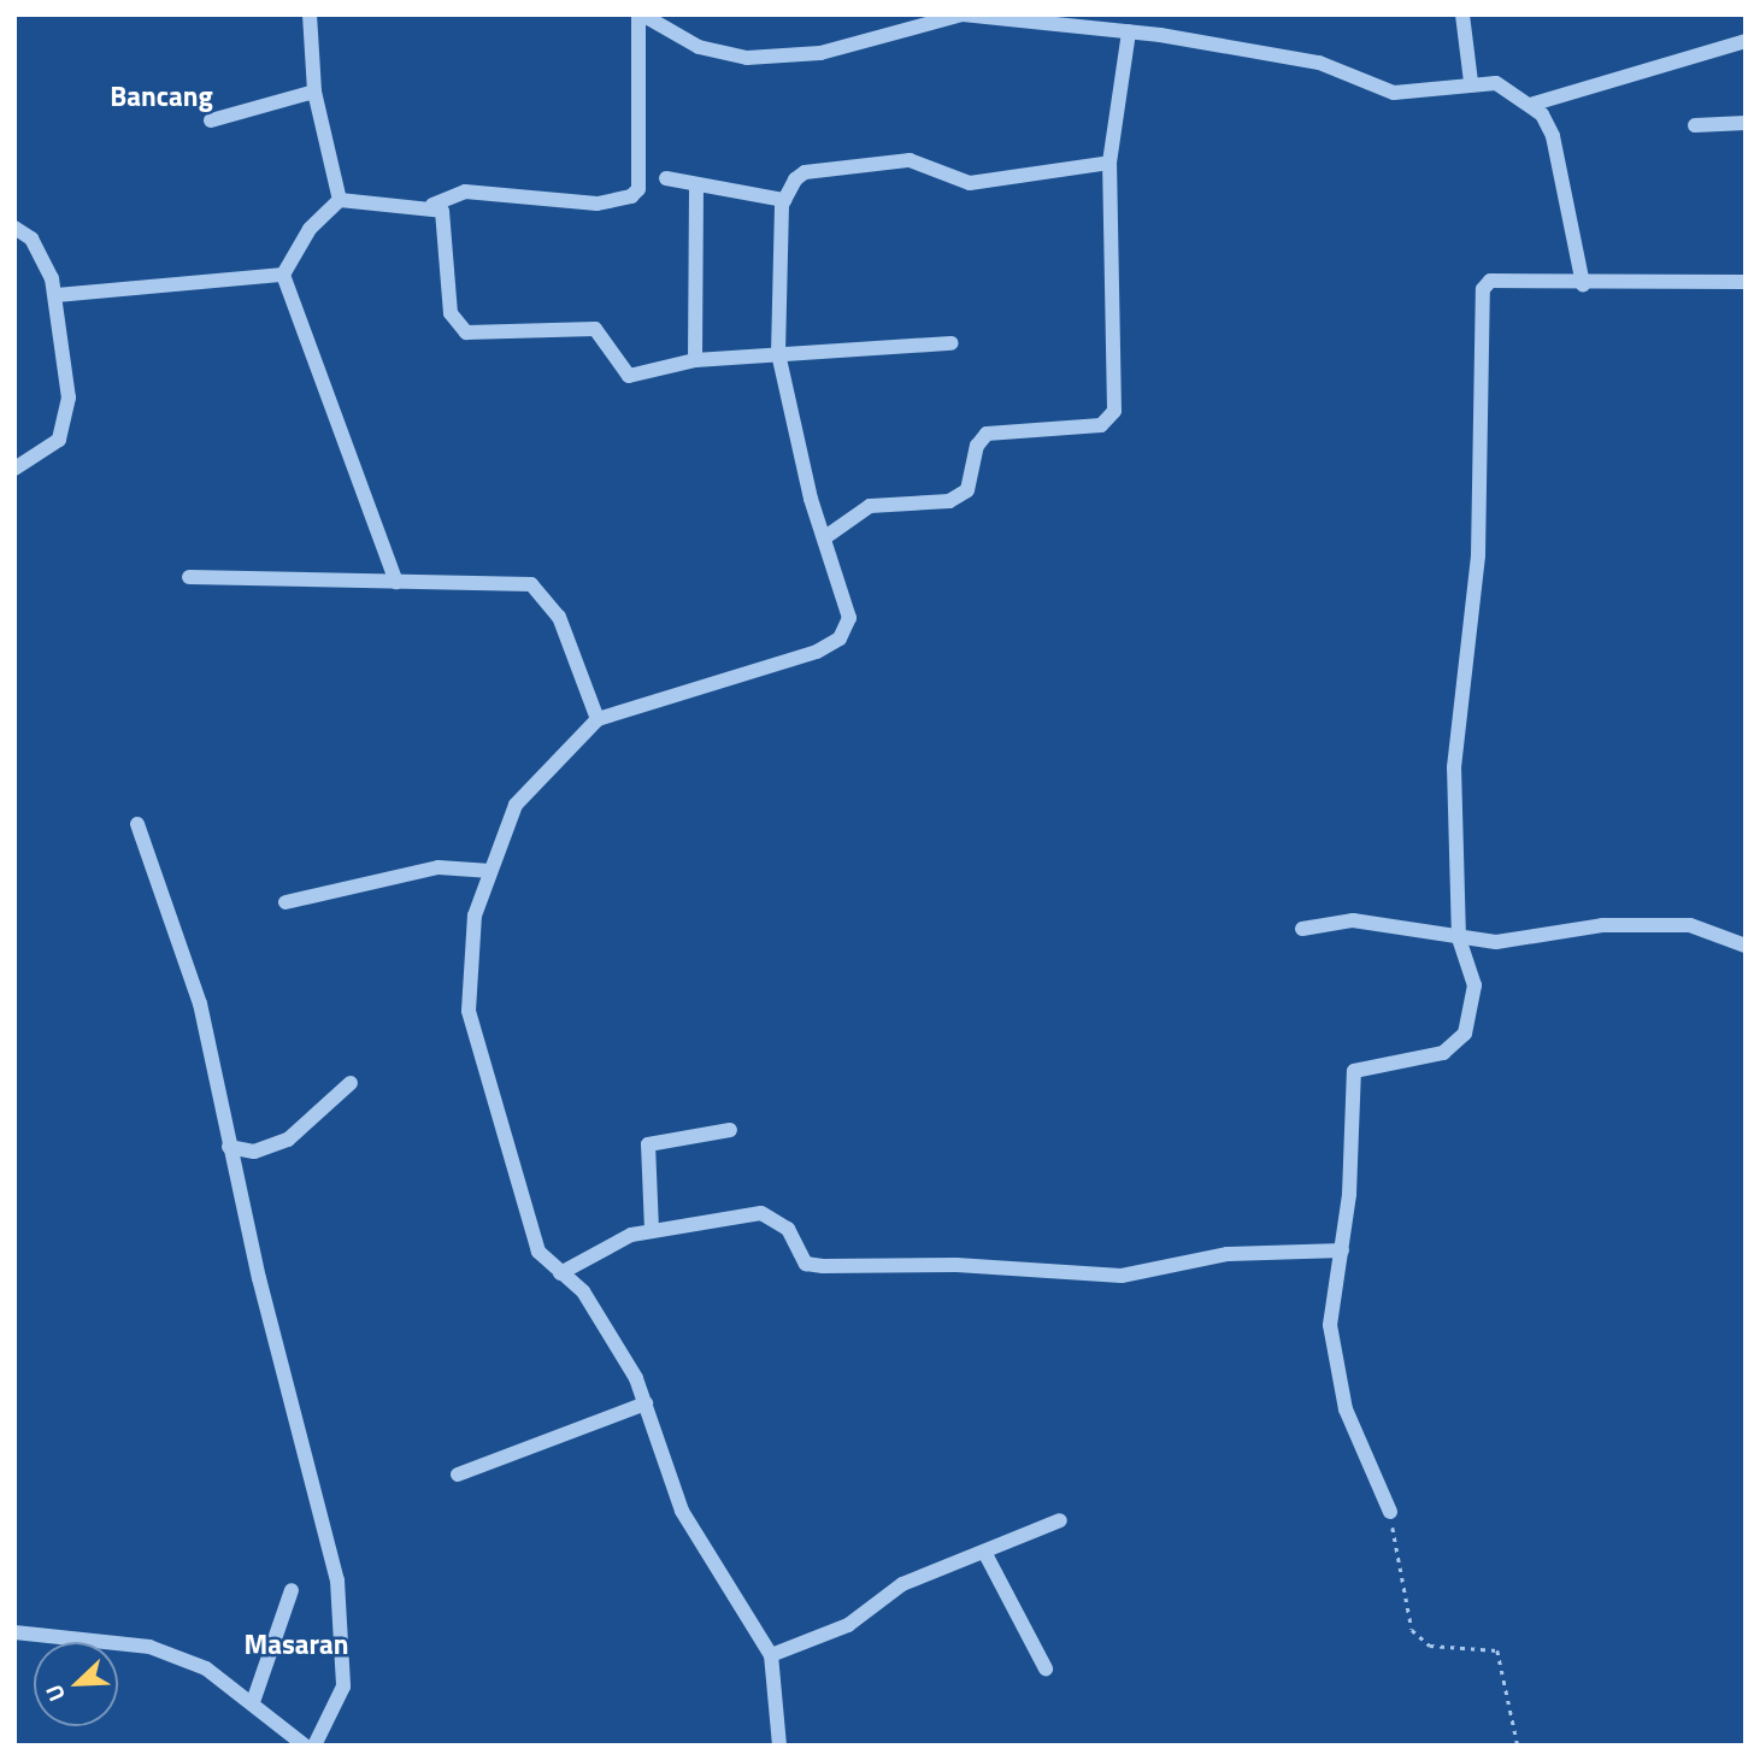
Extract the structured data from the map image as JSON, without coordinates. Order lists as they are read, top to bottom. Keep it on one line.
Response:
{"districts":["Bancang","Masaran"],"north":"bottom left"}
